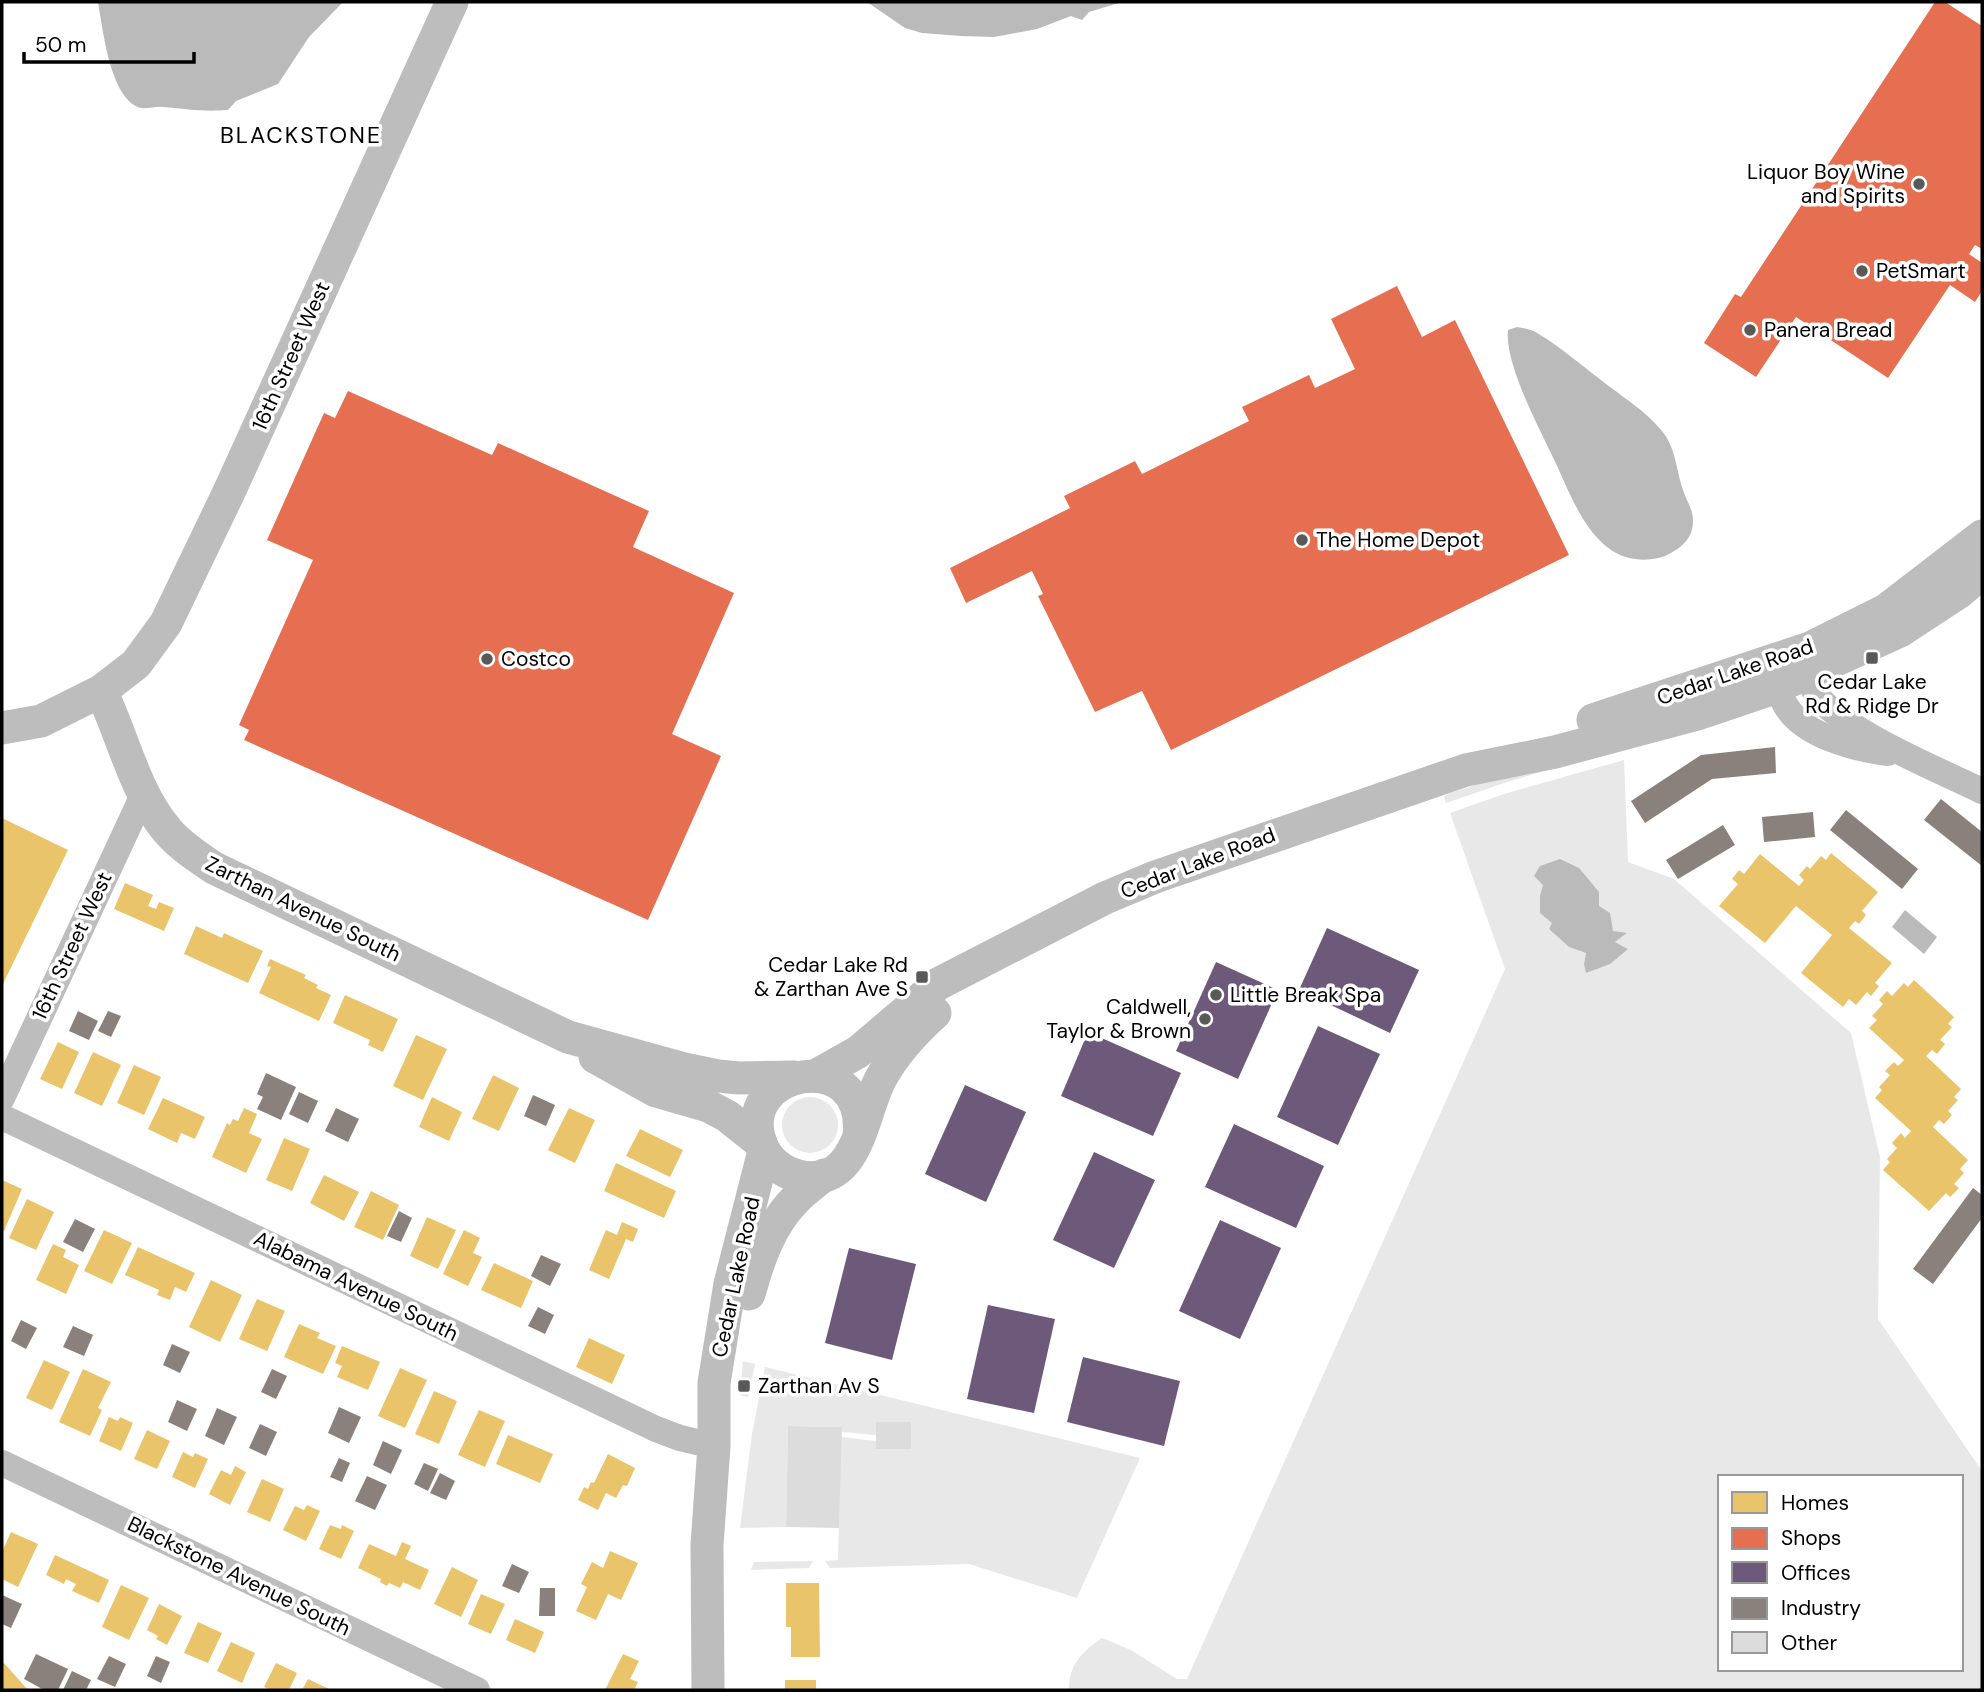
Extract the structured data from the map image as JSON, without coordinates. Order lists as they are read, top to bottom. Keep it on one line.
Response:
{"streets":{"street":["16th Street West","Cedar Lake Road","Zarthan Avenue South","Alabama Avenue South","Blackstone Avenue South"]},"crossings":[["16th Street West","Zarthan Avenue South"],["Cedar Lake Road","Zarthan Avenue South"],["Cedar Lake Road","Alabama Avenue South"]],"districts":["BLACKSTONE"],"places":{"other":["Liquor Boy Wine and Spirits","PetSmart","Panera Bread","The Home Depot","Costco","Little Break Spa","Caldwell, Taylor & Brown"],"transit":["Cedar Lake Rd & Ridge Dr","Cedar Lake Rd & Zarthan Ave S","Zarthan Av S"]},"legend":["Homes","Shops","Offices","Industry","Other"],"scale_bar":"50 m"}
